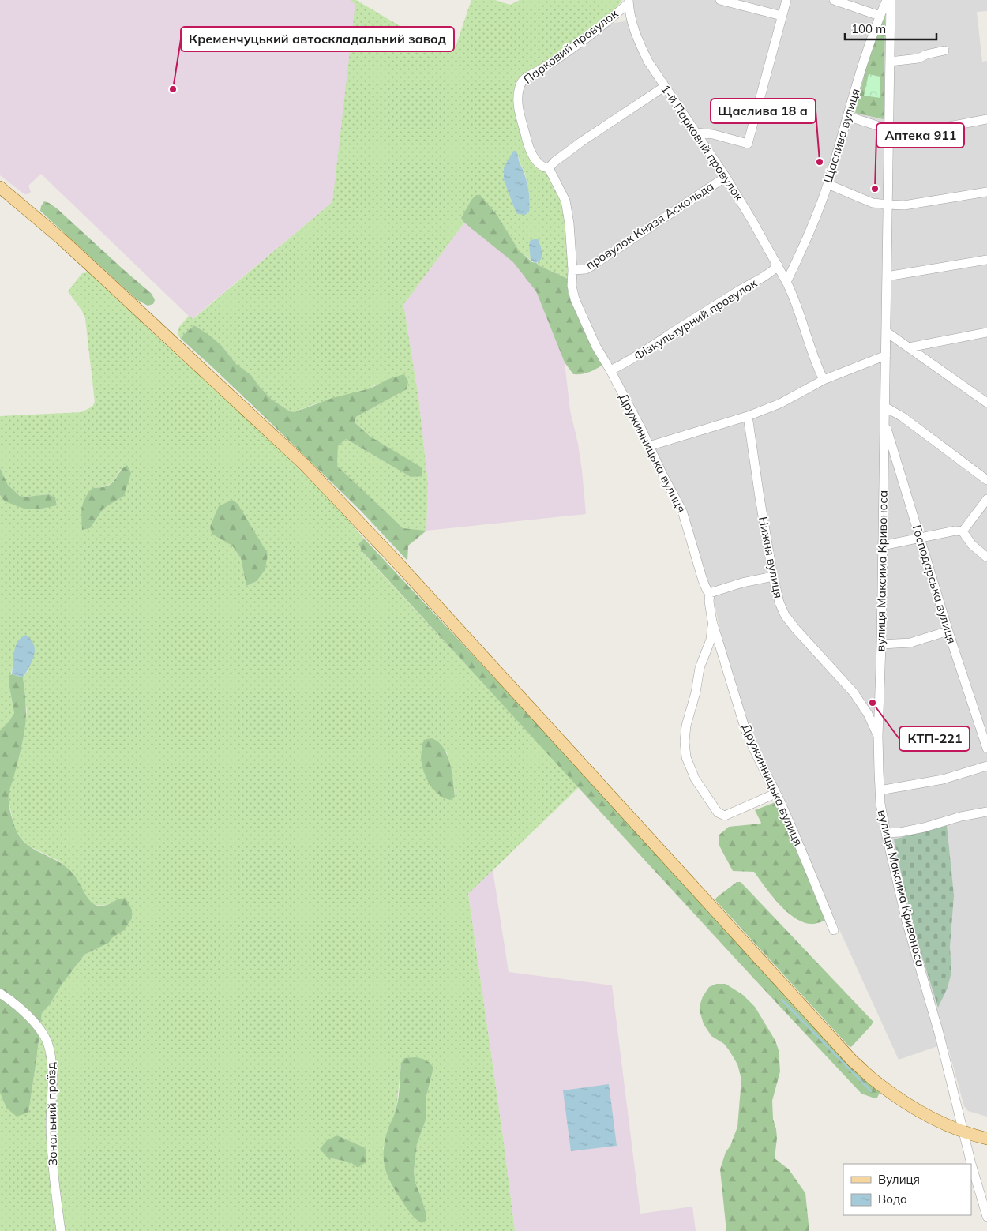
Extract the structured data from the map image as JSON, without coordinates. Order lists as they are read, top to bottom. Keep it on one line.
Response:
{"streets":{"street":["Парковий провулок","Щаслива вулиця","1-й Парковий провулок","провулок Князя Аскольда","Фізкультурний провулок","Дружинницька вулиця","Нижня вулиця","вулиця Максима Кривоноса","Господарська вулиця","Зональний проїзд"]},"crossings":[["Парковий провулок","1-й Парковий провулок"],["Парковий провулок","Дружинницька вулиця"],["Щаслива вулиця","1-й Парковий провулок"],["1-й Парковий провулок","провулок Князя Аскольда"],["1-й Парковий провулок","Фізкультурний провулок"],["провулок Князя Аскольда","Дружинницька вулиця"],["Фізкультурний провулок","Дружинницька вулиця"],["Нижня вулиця","вулиця Максима Кривоноса"],["вулиця Максима Кривоноса","Господарська вулиця"]],"places":["Кременчуцький автоскладальний завод","Щаслива 18 а","Аптека 911","КТП-221"],"legend":["Вулиця","Вода"],"scale_bar":"100 m"}
